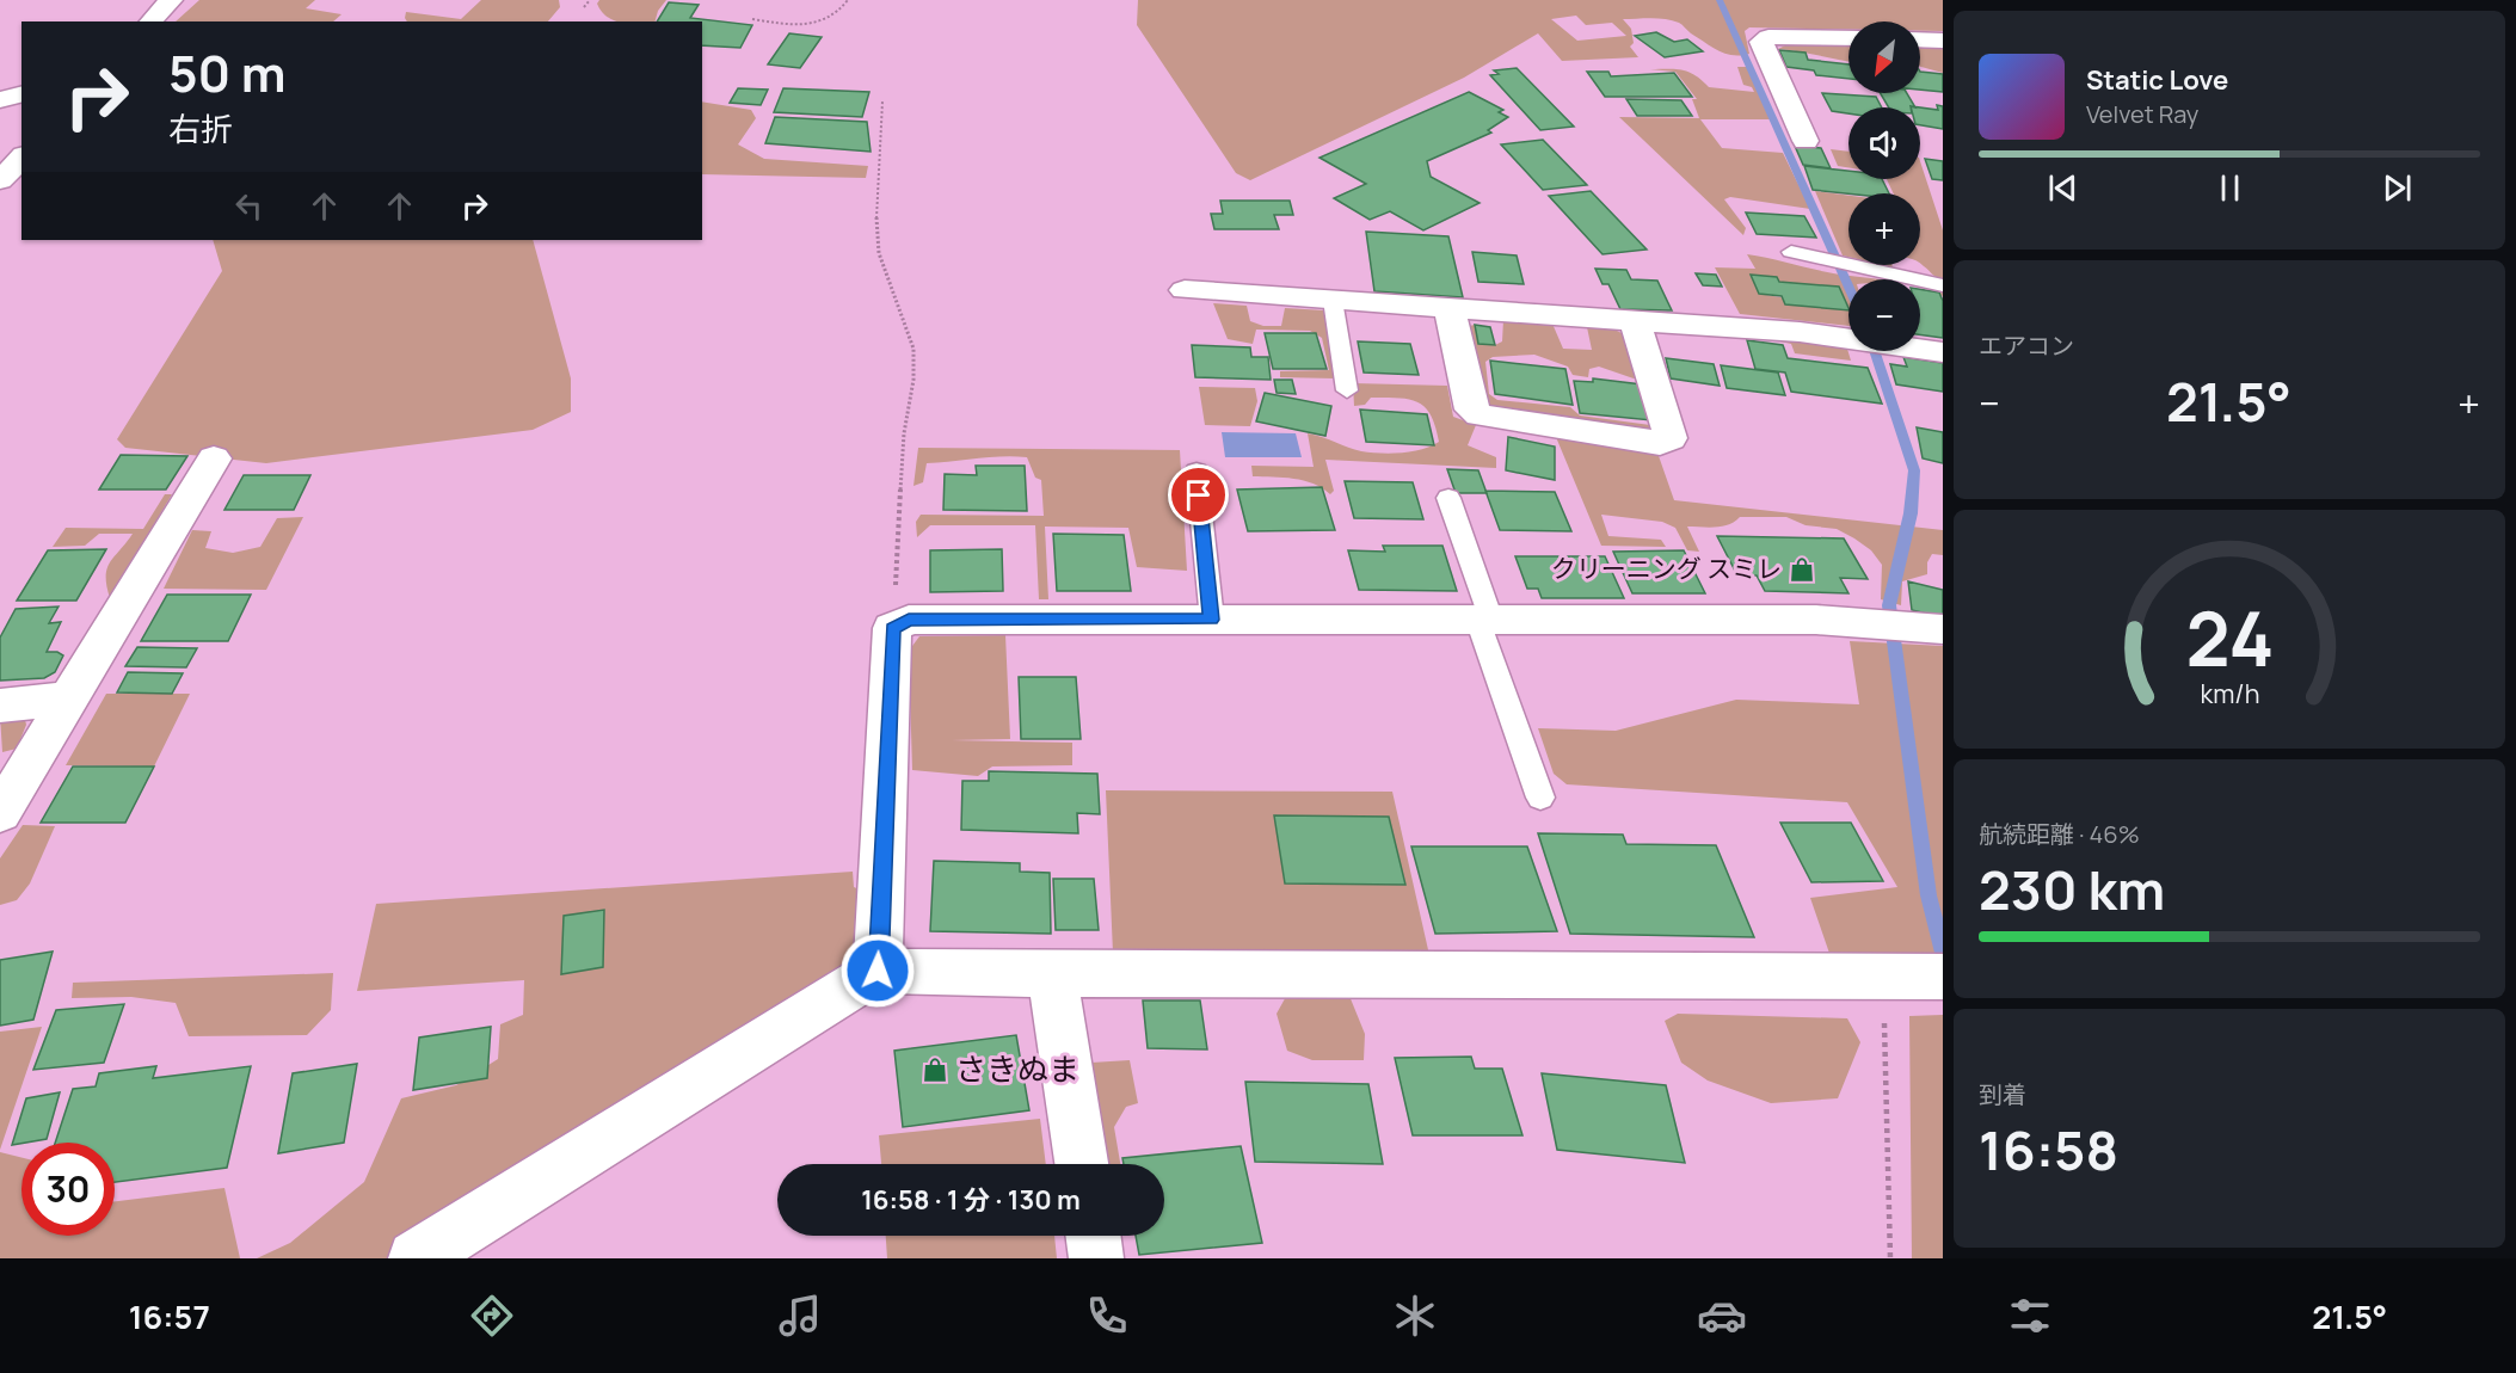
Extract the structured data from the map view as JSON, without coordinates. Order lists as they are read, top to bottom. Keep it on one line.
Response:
{"places":{"shop":["クリーニング スミレ","さきぬま"]},"north":"bottom left","page":{"map_buttons":["+","−"],"turn":["50 m","右折"],"song":["Static Love","Velvet Ray"],"tile":["エアコン",["航続距離 · 46%","230 km"],["到着","16:58"]],"heat":["−","21.5°","+"],"limit":"30","trip":"16:58 · 1 分 · 130 m","tabs":["16:57","21.5°"],"gauge":["24","km/h"]}}
